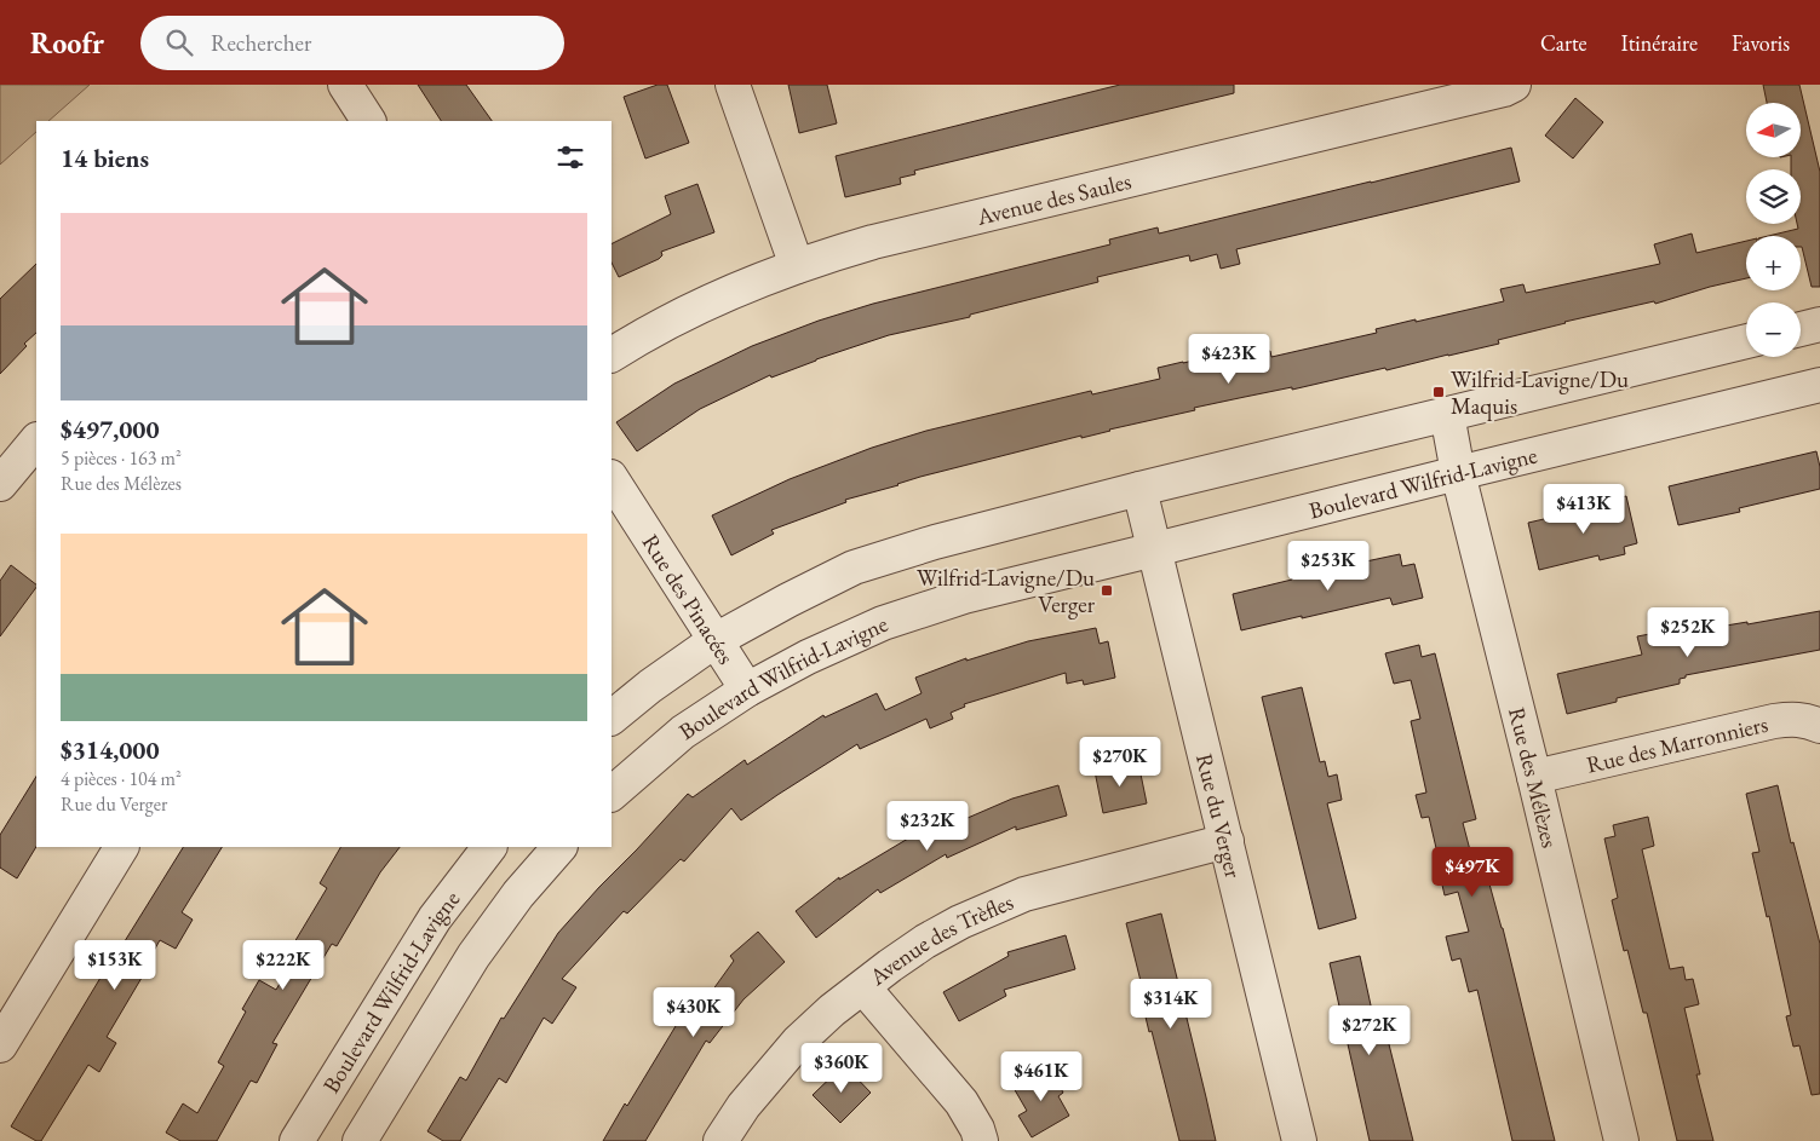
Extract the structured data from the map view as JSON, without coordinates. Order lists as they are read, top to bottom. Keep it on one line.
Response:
{"streets":{"street":["Avenue des Saules","Boulevard Wilfrid-Lavigne","Rue des Pinacées","Rue des Marronniers","Rue des Mélèzes","Rue du Verger","Avenue des Trèfles"]},"crossings":[["Boulevard Wilfrid-Lavigne","Rue des Pinacées"],["Boulevard Wilfrid-Lavigne","Rue des Mélèzes"],["Boulevard Wilfrid-Lavigne","Rue du Verger"],["Rue des Marronniers","Rue des Mélèzes"],["Rue du Verger","Avenue des Trèfles"]],"places":{"transit":["Wilfrid-Lavigne/Du Maquis","Wilfrid-Lavigne/Du Verger"]},"north":"left","page":{"header":"Roofr","search":"Rechercher","nav":["Carte","Itinéraire","Favoris"],"map_buttons":["+","−"],"heading":"14 biens","list":[{"name":"$497,000","note":"5 pièces · 163 m² · Rue des Mélèzes"},{"name":"$314,000","note":"4 pièces · 104 m² · Rue du Verger"}],"price":["$423K","$413K","$253K","$252K","$270K","$232K","$497K","$153K","$222K","$314K","$430K","$272K","$360K","$461K"]}}
